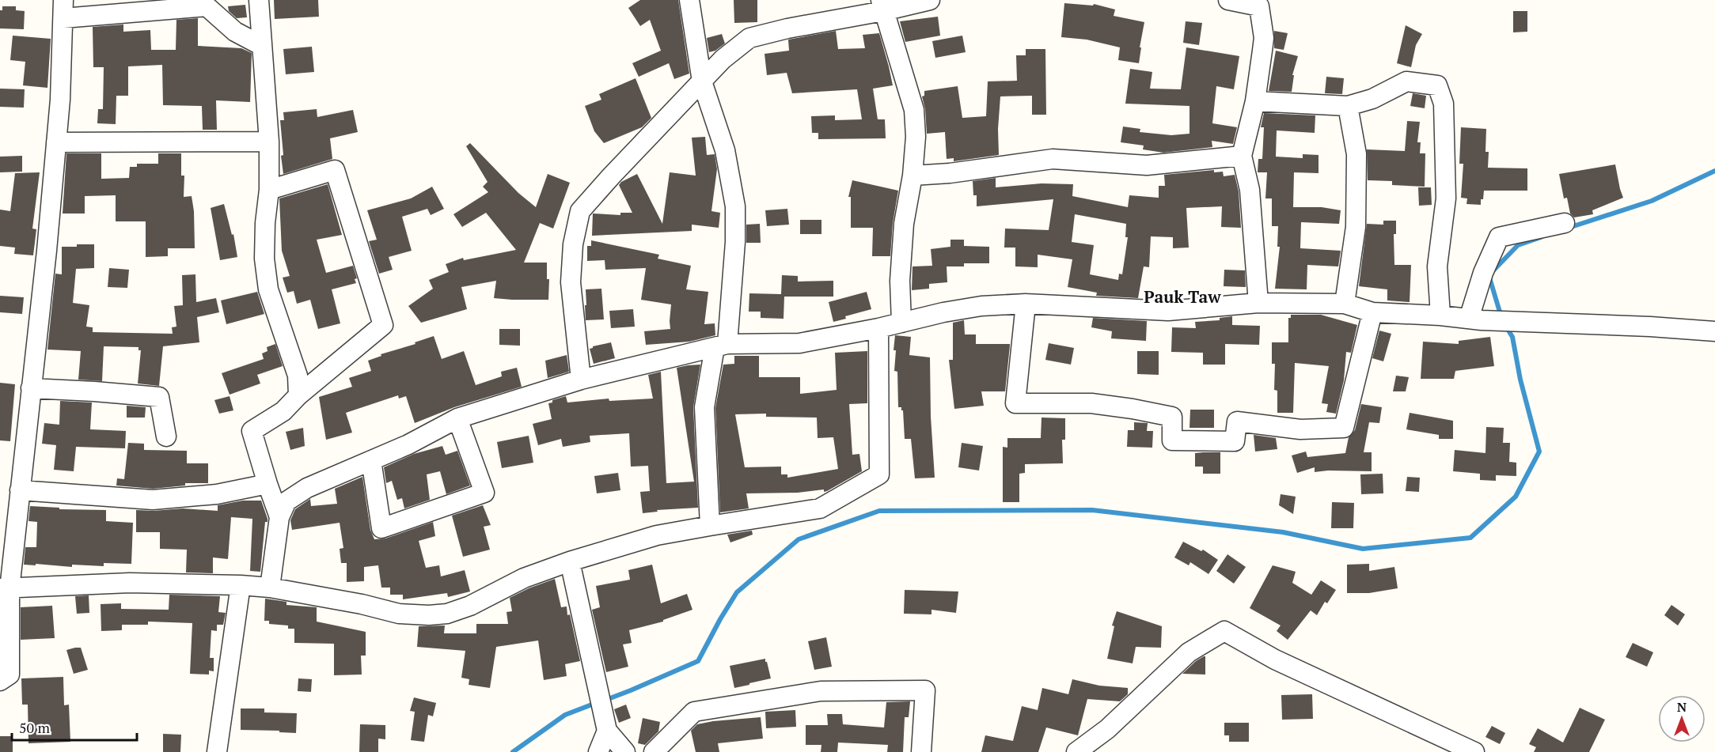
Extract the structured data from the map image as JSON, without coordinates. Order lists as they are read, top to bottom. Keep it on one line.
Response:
{"districts":["Pauk Taw"],"scale_bar":"50 m","north":"top"}
